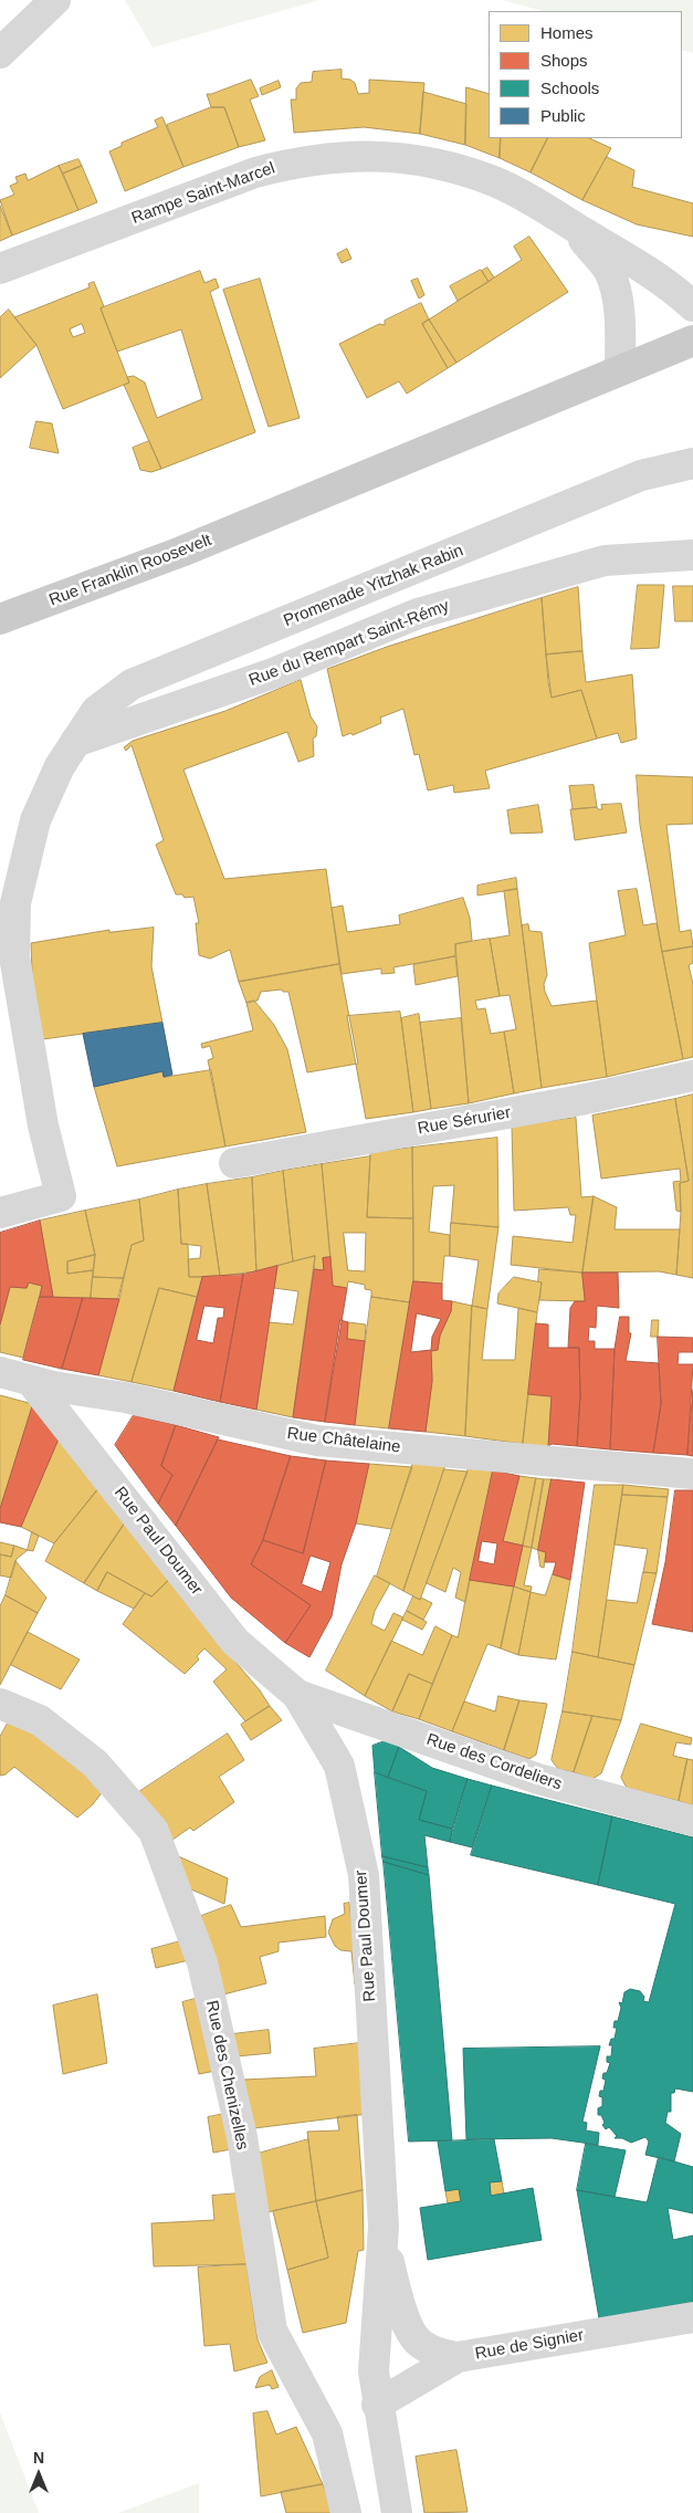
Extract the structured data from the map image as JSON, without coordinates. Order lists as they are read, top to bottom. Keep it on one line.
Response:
{"streets":{"main road":["Rue Franklin Roosevelt"],"street":["Rampe Saint-Marcel","Promenade Yitzhak Rabin","Rue du Rempart Saint-Rémy","Rue Sérurier","Rue Châtelaine","Rue Paul Doumer","Rue des Cordeliers","Rue des Chenizelles","Rue de Signier"]},"crossings":[["Rampe Saint-Marcel","Rue Franklin Roosevelt"],["Promenade Yitzhak Rabin","Rue du Rempart Saint-Rémy"],["Rue Châtelaine","Rue Paul Doumer"],["Rue Paul Doumer","Rue des Cordeliers"],["Rue Paul Doumer","Rue de Signier"]],"legend":["Homes","Shops","Schools","Public"],"north":"top"}
